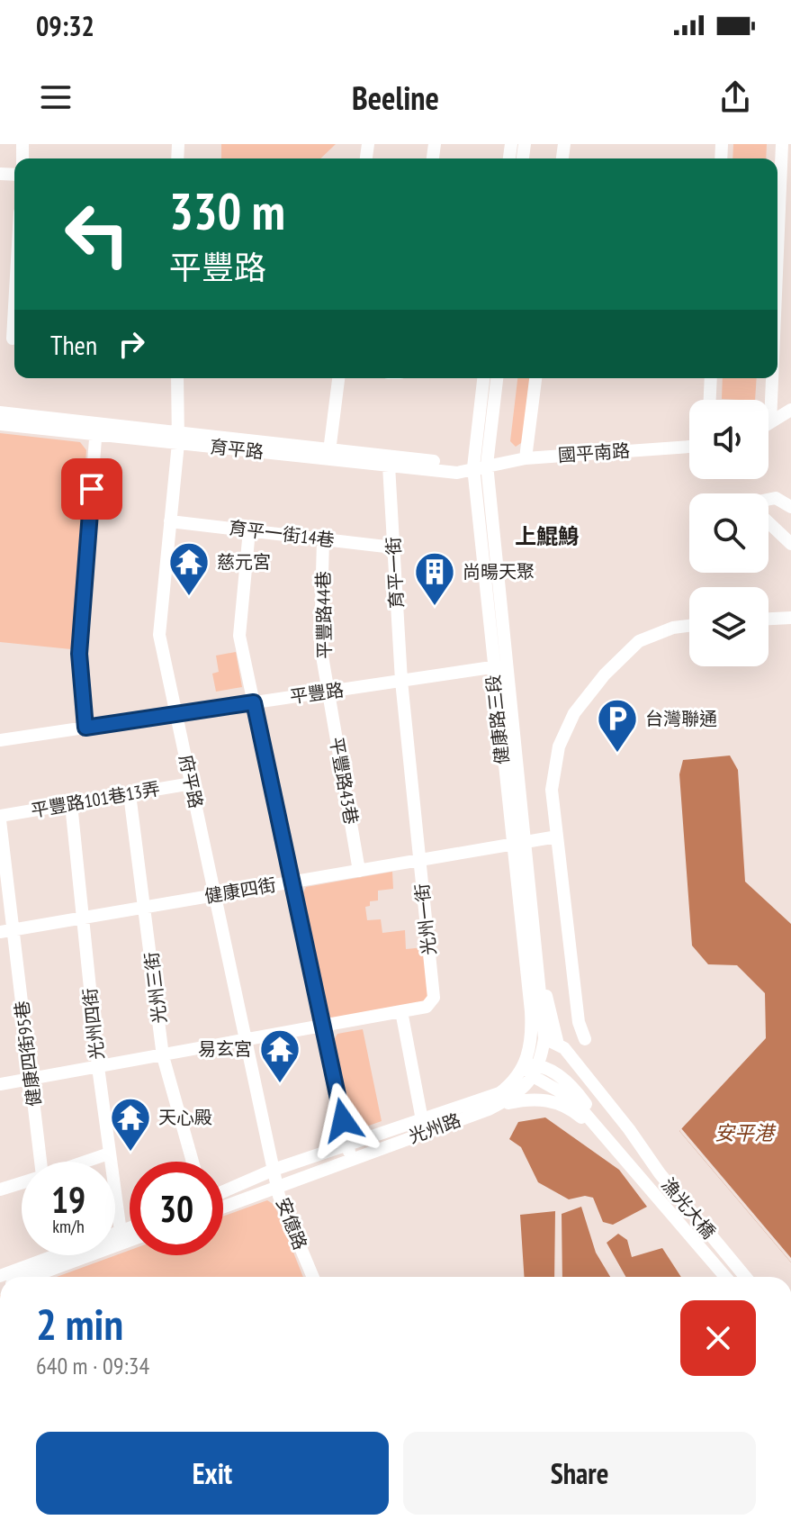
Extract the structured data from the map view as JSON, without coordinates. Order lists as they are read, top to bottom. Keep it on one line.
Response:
{"streets":{"street":["育平路","國平南路","育平一街14巷","育平一街","平豐路44巷","平豐路","健康路三段","平豐路43巷","府平路","平豐路101巷13弄","健康四街","光州一街","光州三街","光州四街","健康四街95巷","光州路","漁光大橋","安億路"]},"crossings":[["育平路","國平南路"],["育平路","育平一街"],["育平路","健康路三段"],["育平路","府平路"],["國平南路","健康路三段"],["育平一街14巷","育平一街"],["育平一街14巷","平豐路44巷"],["育平一街14巷","府平路"],["育平一街","平豐路"],["育平一街","光州一街"],["平豐路44巷","平豐路"],["平豐路44巷","平豐路43巷"],["平豐路","健康路三段"],["平豐路","平豐路43巷"],["平豐路","府平路"],["平豐路","光州一街"],["健康路三段","健康四街"],["健康路三段","光州路"],["平豐路43巷","健康四街"],["府平路","平豐路101巷13弄"],["府平路","健康四街"],["府平路","光州一街"],["府平路","光州路"],["府平路","安億路"],["平豐路101巷13弄","光州三街"],["平豐路101巷13弄","光州四街"],["平豐路101巷13弄","健康四街95巷"],["健康四街","光州一街"],["健康四街","光州三街"],["健康四街","光州四街"],["健康四街","健康四街95巷"],["光州一街","光州三街"],["光州一街","光州四街"],["光州一街","健康四街95巷"],["光州路","安億路"]],"districts":["上鯤鯓"],"water":["安平港"],"places":{"temple":["慈元宮","易玄宮","天心殿"],"building":["尚暘天聚"],"parking":["台灣聯通"]},"page":{"status":"09:32","header":"Beeline","turn":["330 m","平豐路"],"then":"Then","speed":"19 km/h","limit":"30","heading":["2 min","640 m · 09:34"],"buttons":["Exit","Share"]}}
